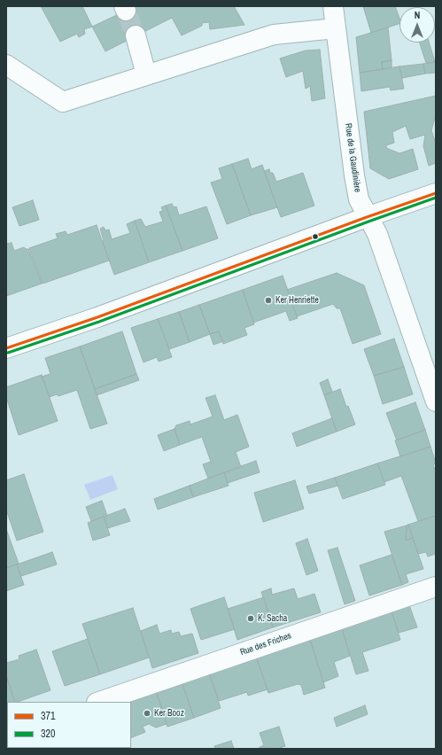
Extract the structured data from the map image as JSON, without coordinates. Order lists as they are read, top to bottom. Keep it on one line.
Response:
{"streets":{"street":["Rue de la Gaudinière","Rue des Friches"]},"places":["Ker Henriette","K. Sacha","Ker Booz"],"lines":["transit line 371","transit line 320"],"legend":["371","320"],"north":"top"}
